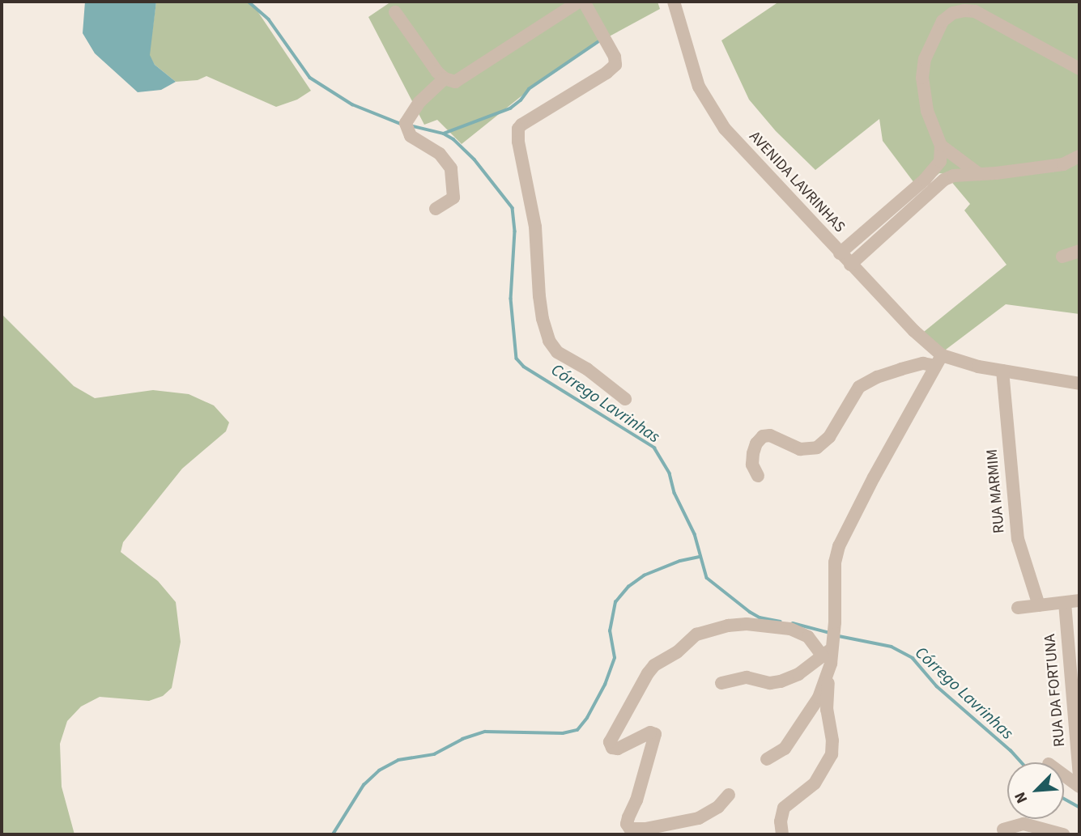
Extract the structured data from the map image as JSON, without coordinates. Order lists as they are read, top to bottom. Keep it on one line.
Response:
{"streets":{"street":["AVENIDA LAVRINHAS","RUA MARMIM","RUA DA FORTUNA"]},"water":["Córrego Lavrinhas"],"north":"bottom left"}
